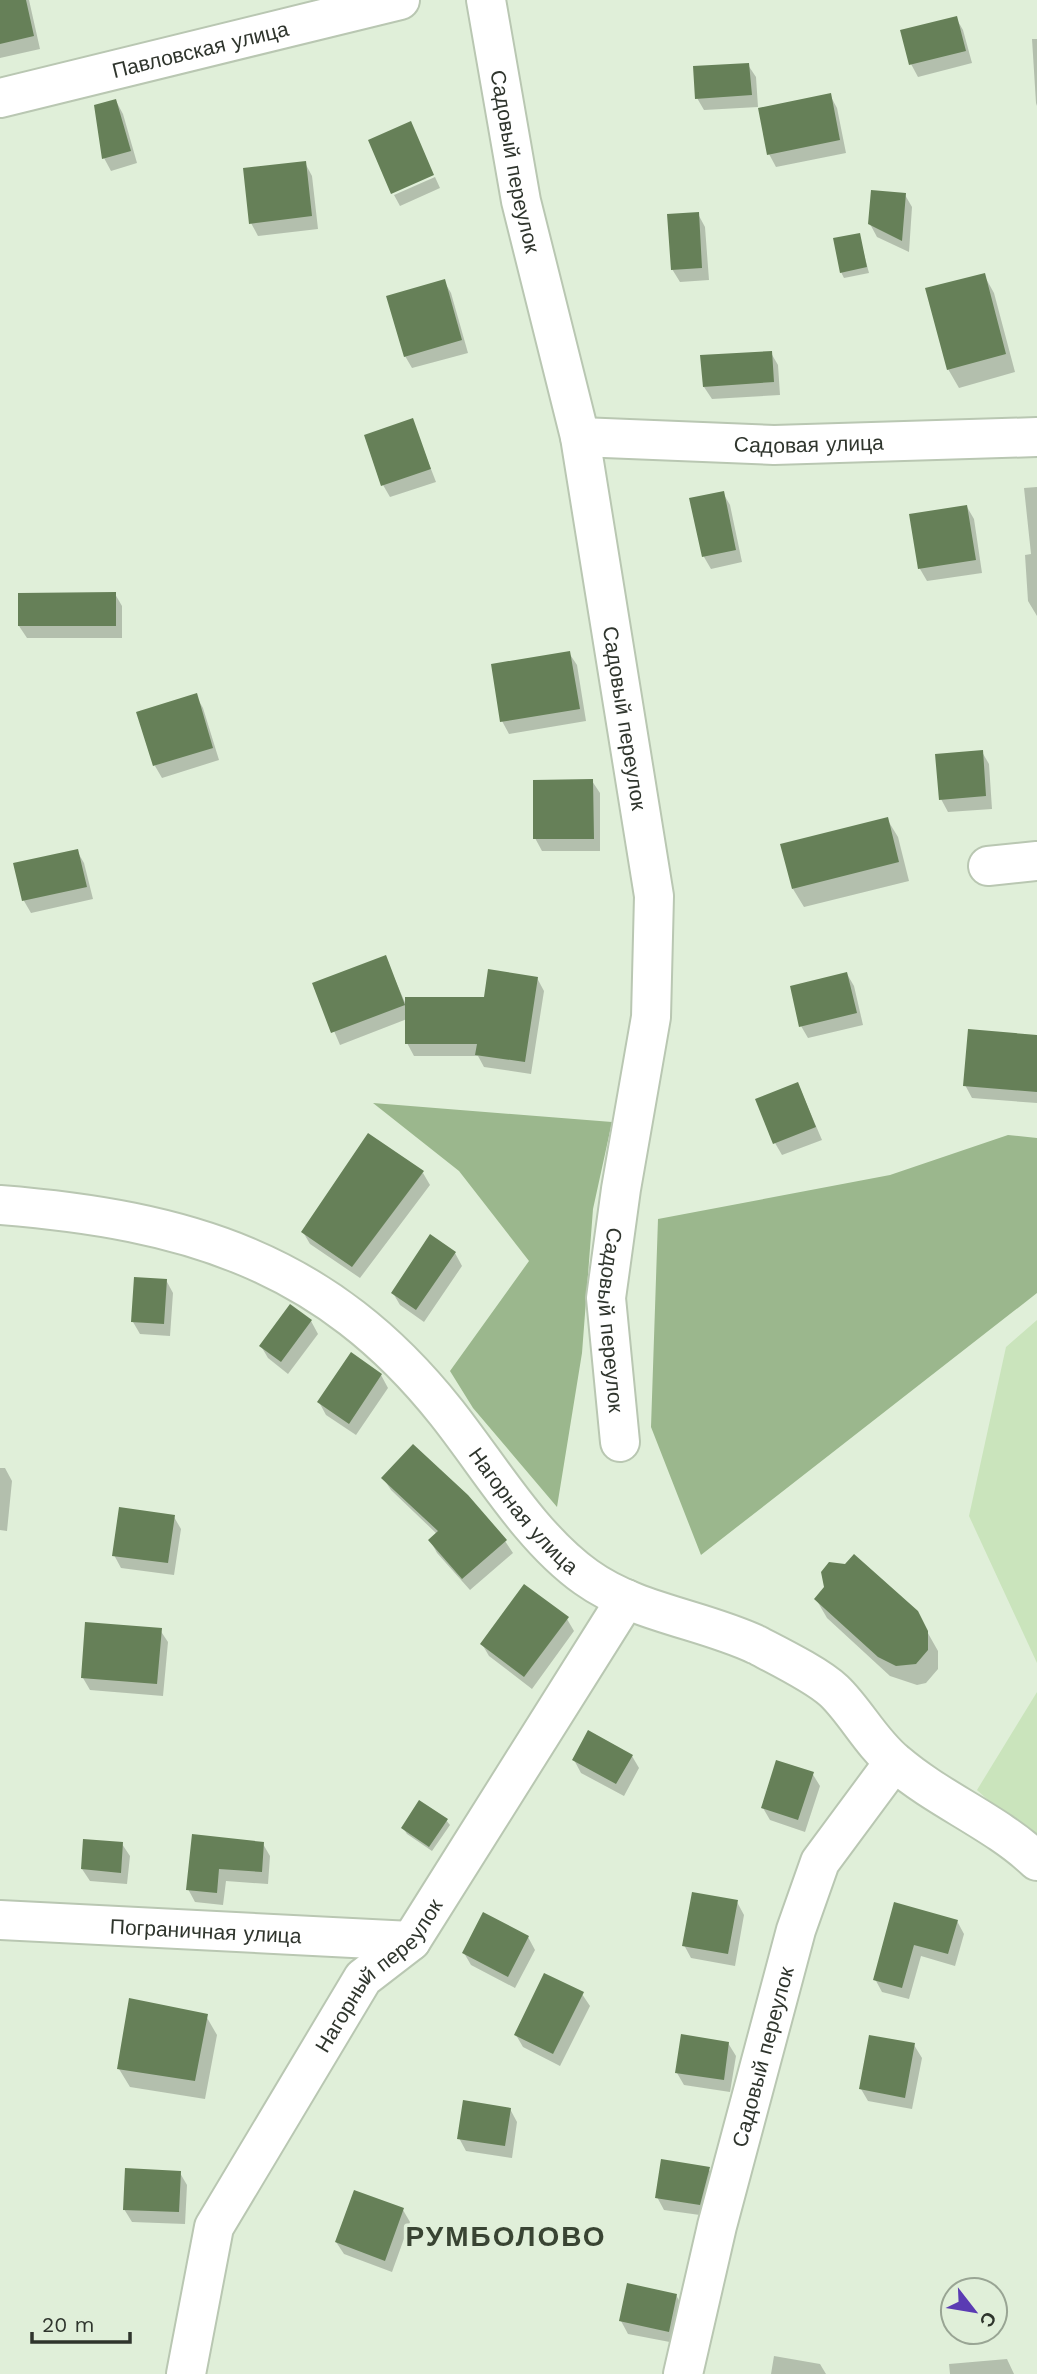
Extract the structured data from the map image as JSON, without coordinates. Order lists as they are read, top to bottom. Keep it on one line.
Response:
{"streets":{"street":["Павловская улица","Садовый переулок","Садовая улица","Нагорная улица","Пограничная улица","Нагорный переулок"]},"crossings":[["Садовый переулок","Садовая улица"],["Садовый переулок","Нагорная улица"],["Нагорная улица","Нагорный переулок"],["Пограничная улица","Нагорный переулок"]],"districts":["РУМБОЛОВО"],"scale_bar":"20 m","north":"bottom right"}
